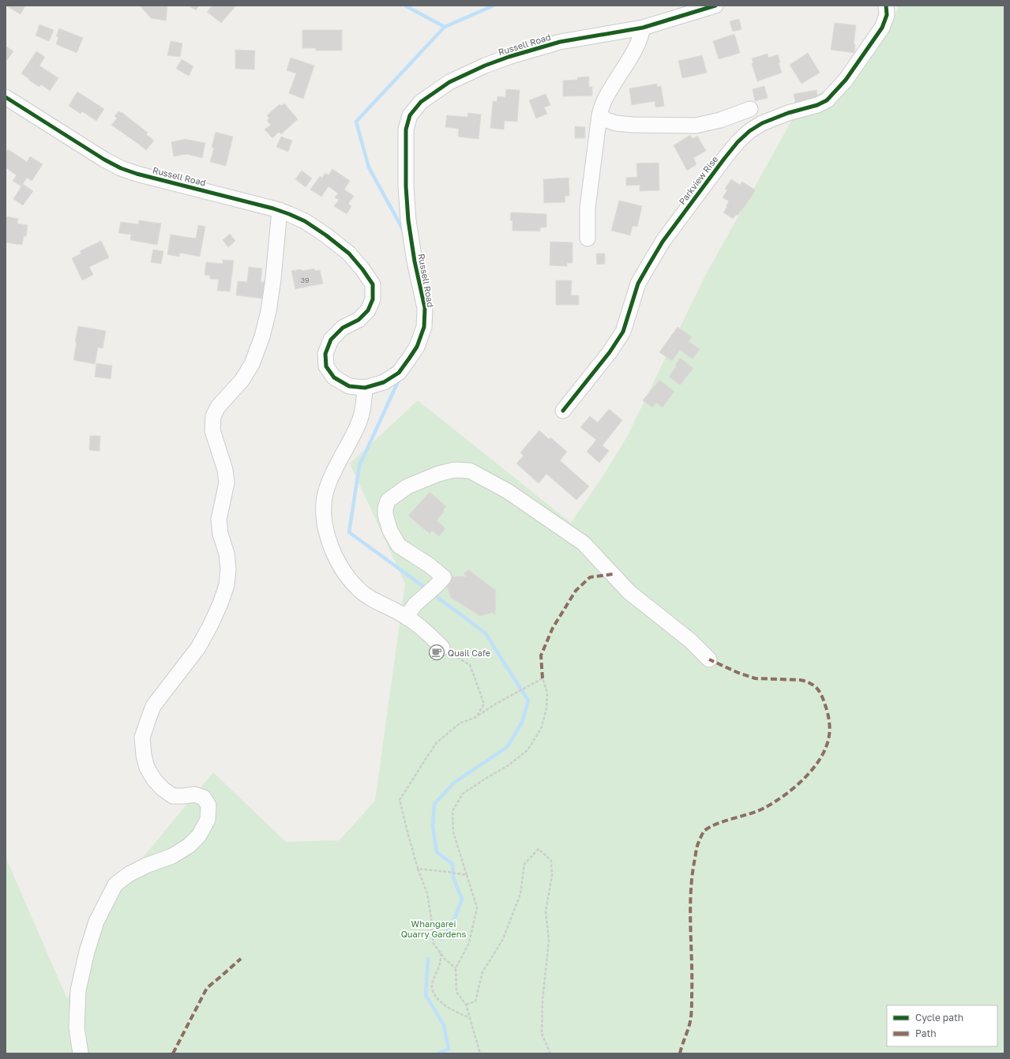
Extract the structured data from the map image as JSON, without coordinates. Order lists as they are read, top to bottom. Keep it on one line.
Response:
{"streets":{"street":["Russell Road","Parkview Rise"]},"parks":["Whangarei Quarry Gardens"],"places":{"cafe":["Quail Cafe"]},"house_numbers":["39"],"legend":["Cycle path","Path"]}
